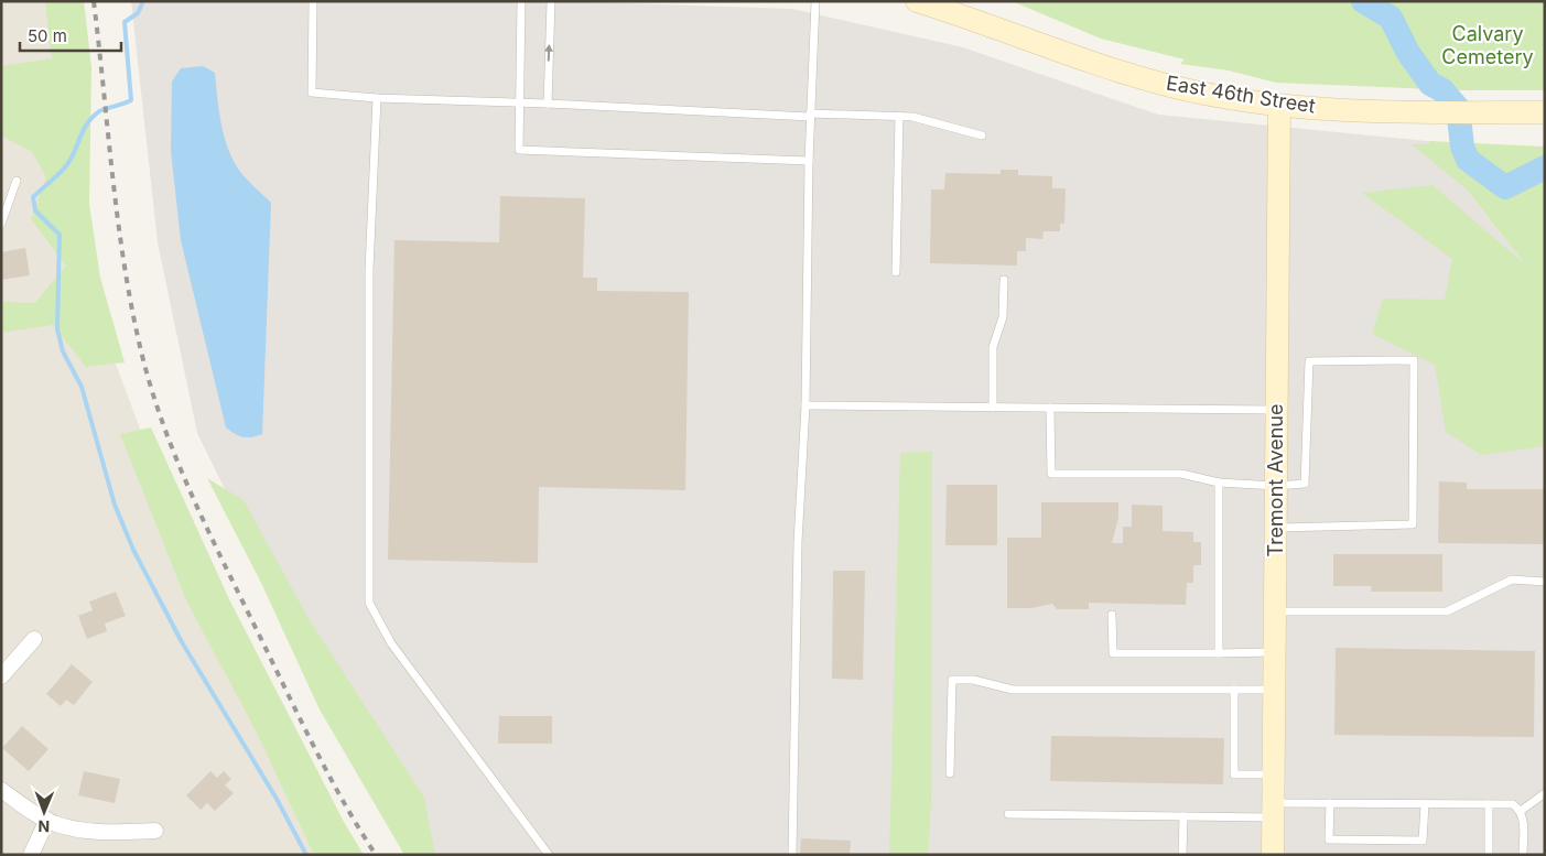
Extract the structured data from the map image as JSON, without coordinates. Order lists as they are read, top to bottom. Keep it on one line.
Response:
{"streets":{"street":["East 46th Street","Tremont Avenue"]},"crossings":[["East 46th Street","Tremont Avenue"]],"parks":["Calvary Cemetery"],"scale_bar":"50 m","north":"bottom"}
